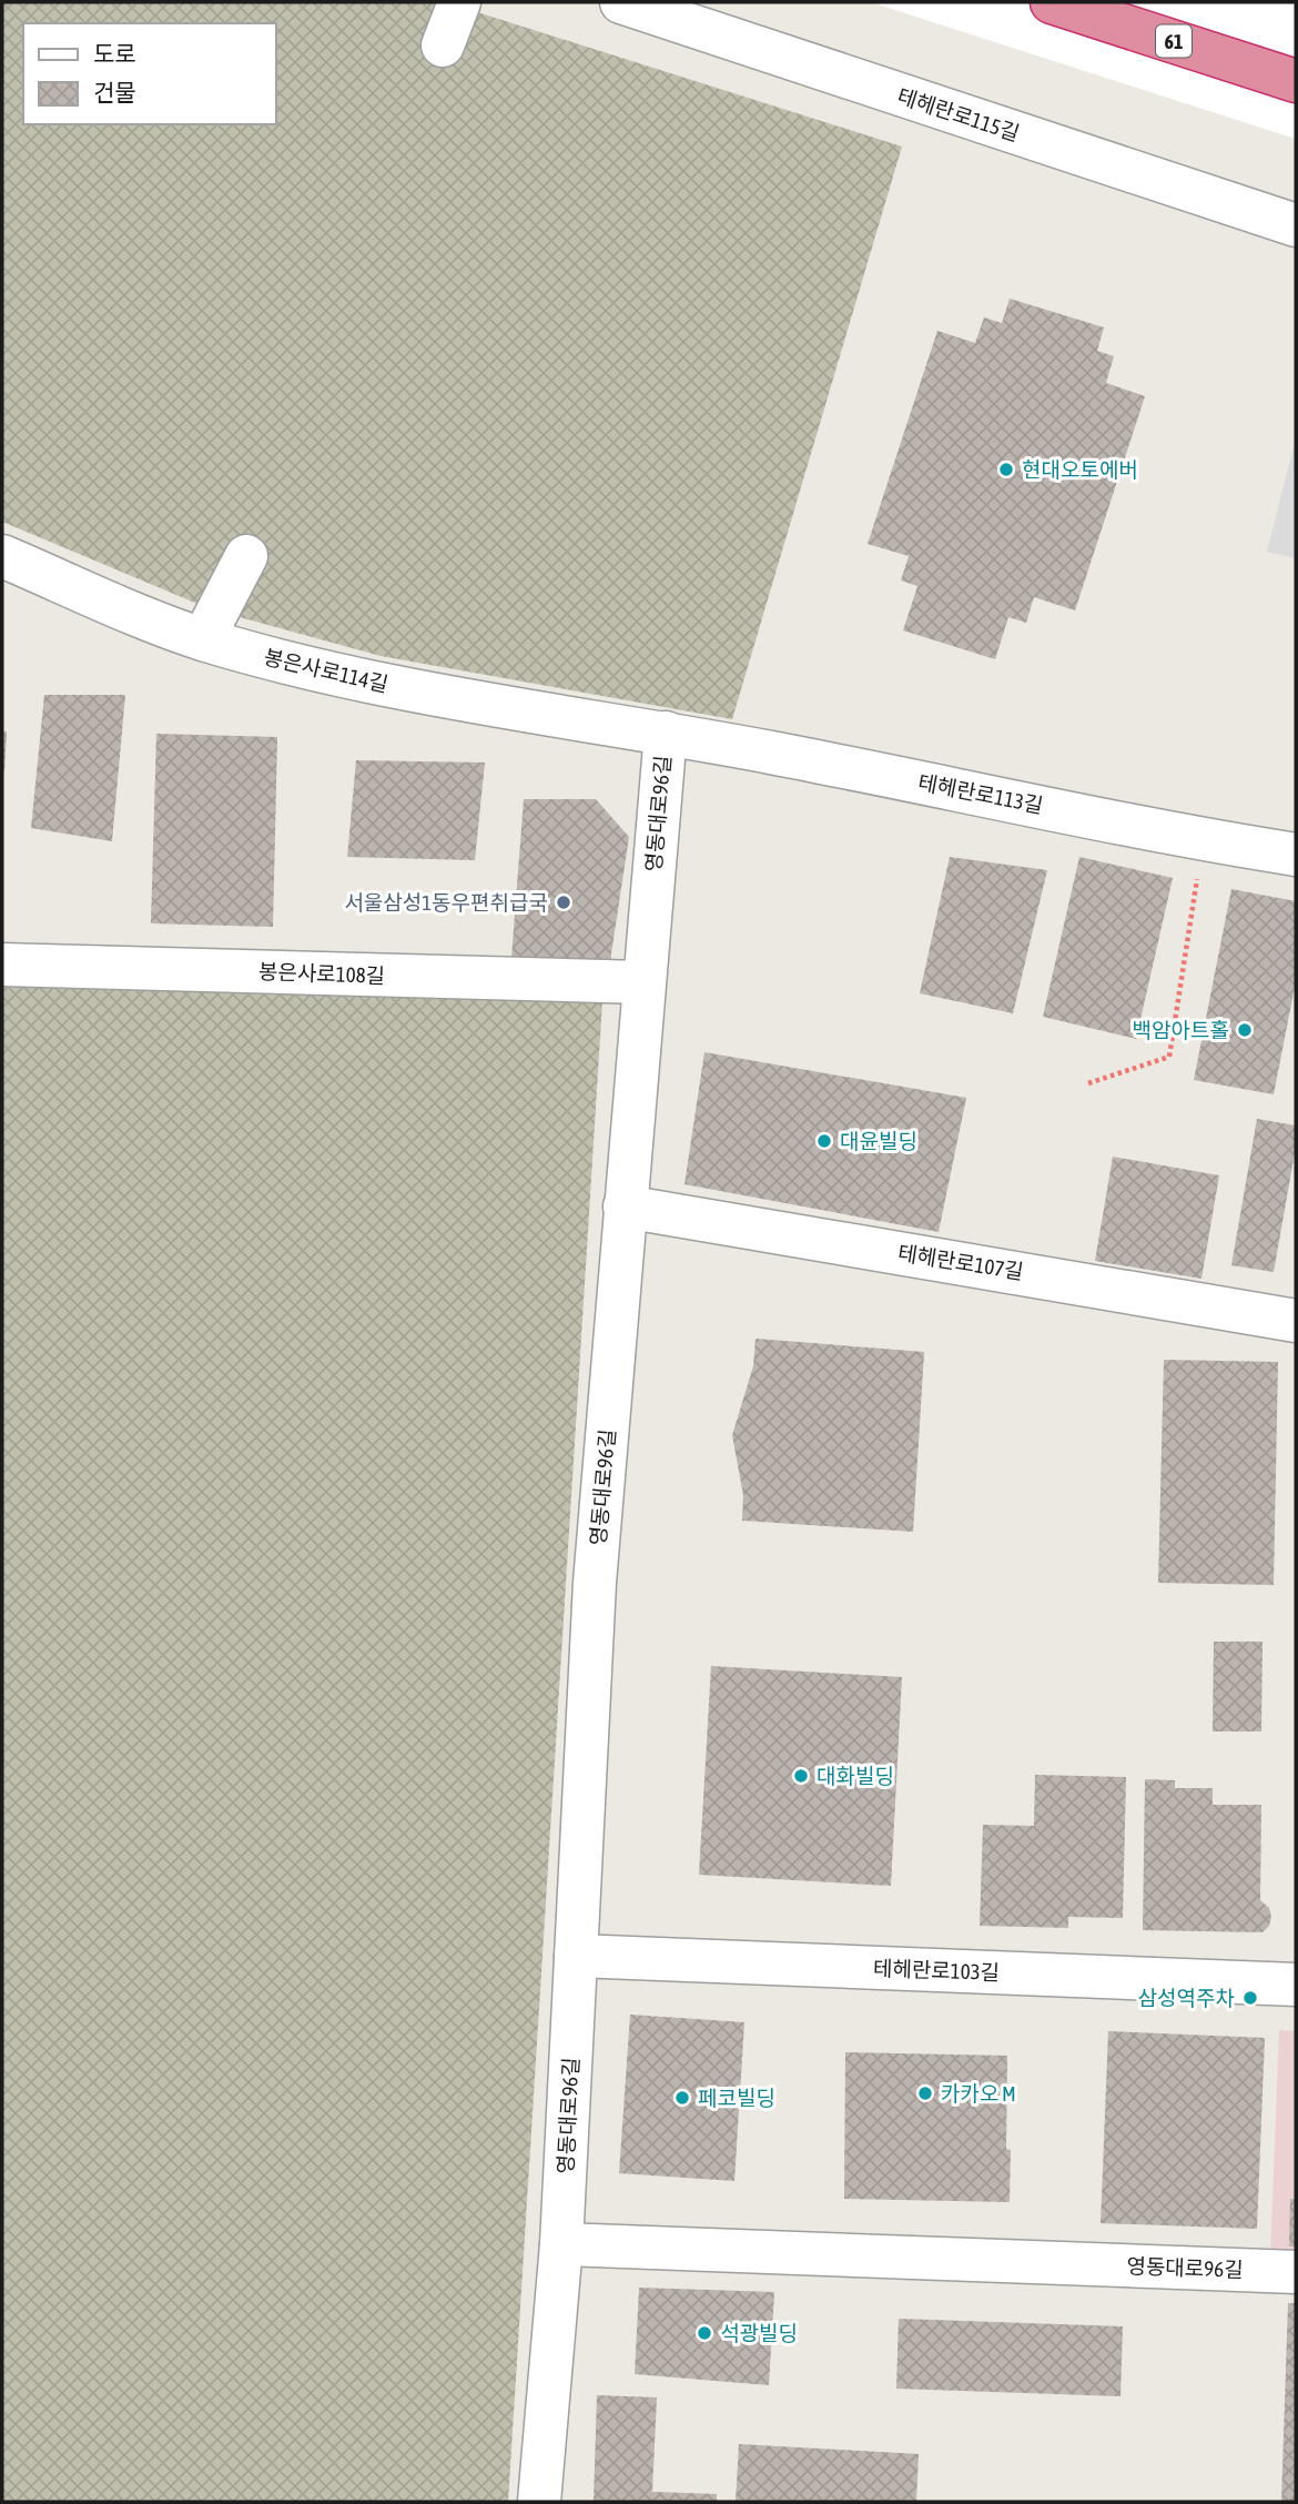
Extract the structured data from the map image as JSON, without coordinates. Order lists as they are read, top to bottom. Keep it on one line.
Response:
{"streets":{"highway":["61"],"street":["테헤란로115길","봉은사로114길","테헤란로113길","영동대로96길","봉은사로108길","테헤란로107길","테헤란로103길"]},"crossings":[["봉은사로114길","테헤란로113길"],["봉은사로114길","영동대로96길"],["테헤란로113길","영동대로96길"],["영동대로96길","봉은사로108길"],["영동대로96길","테헤란로107길"],["영동대로96길","테헤란로103길"]],"places":["현대오토에버","서울삼성1동우편취급국","백암아트홀","대윤빌딩","대화빌딩","삼성역주차","카카오 M","페코빌딩","석광빌딩"],"legend":["도로","건물"]}
